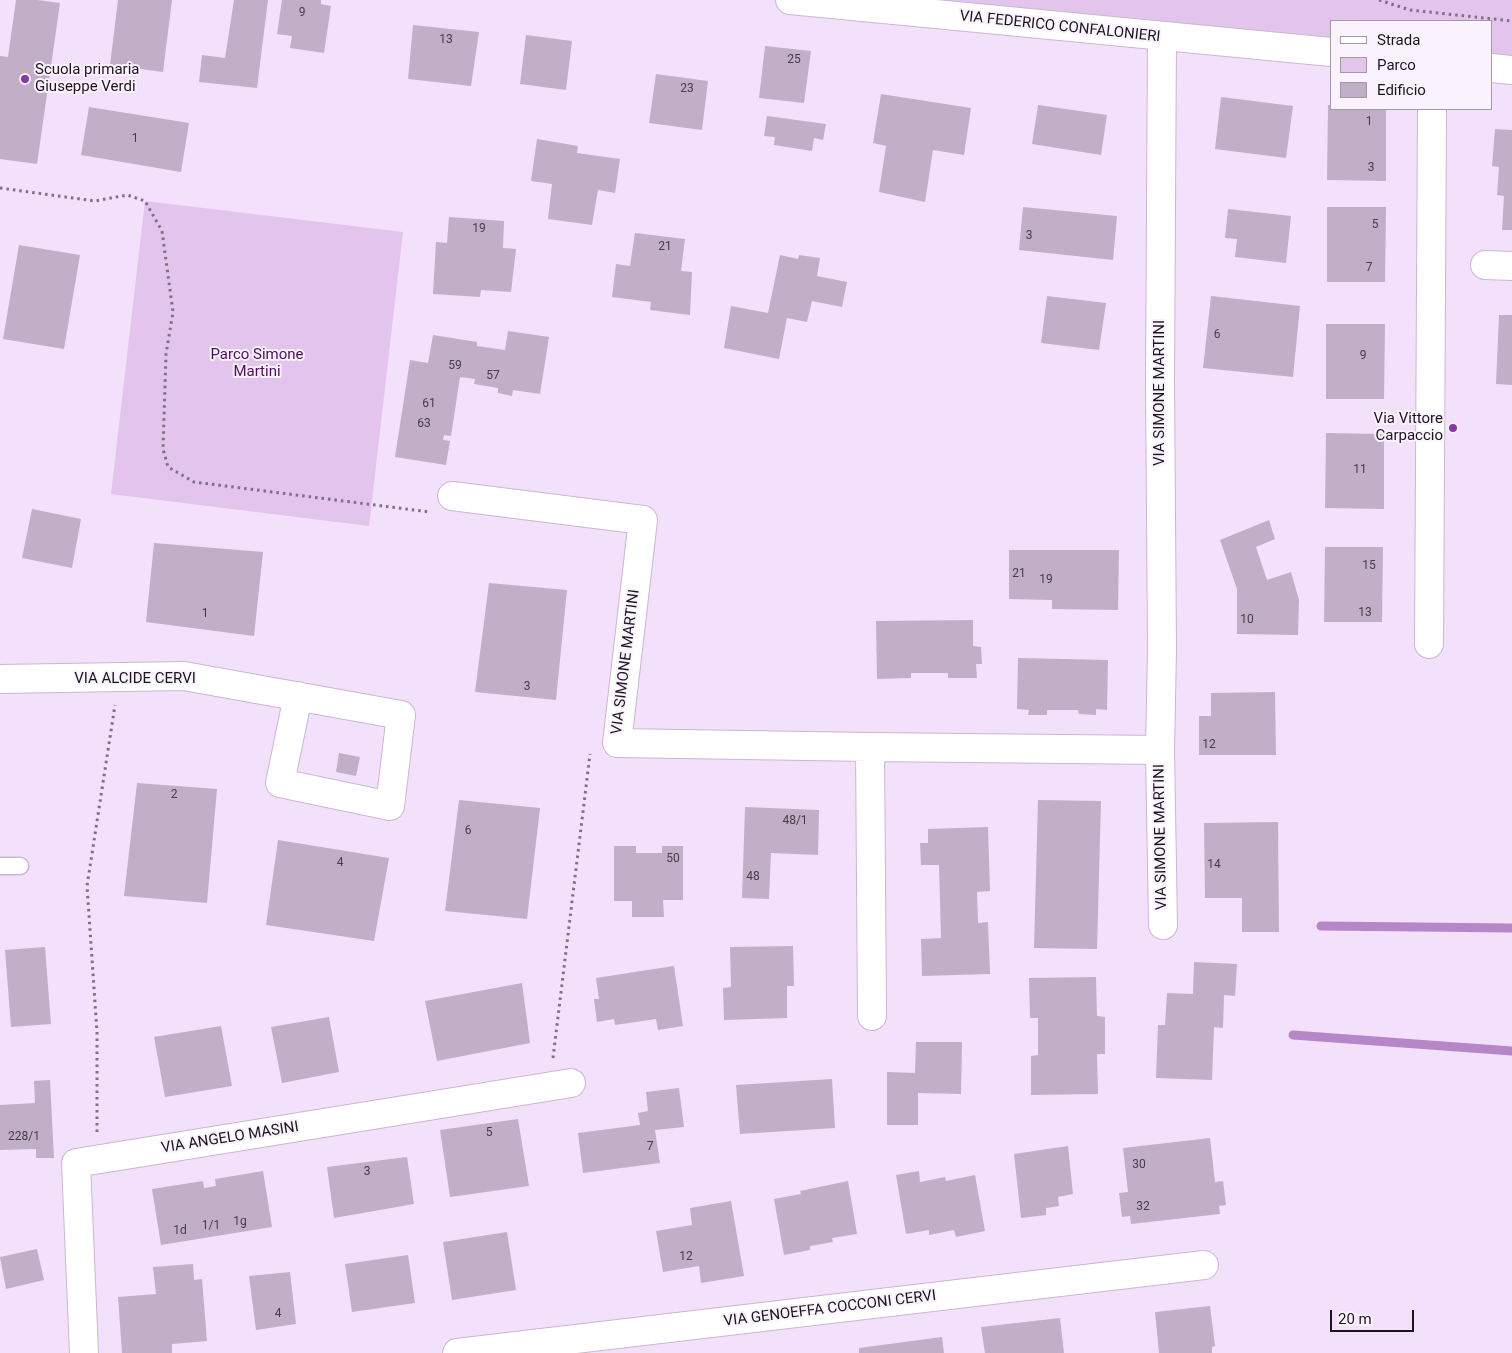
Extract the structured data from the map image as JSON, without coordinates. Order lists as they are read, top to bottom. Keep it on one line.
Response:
{"streets":{"street":["VIA FEDERICO CONFALONIERI","VIA SIMONE MARTINI","VIA ALCIDE CERVI","VIA ANGELO MASINI","VIA GENOEFFA COCCONI CERVI"]},"crossings":[["VIA FEDERICO CONFALONIERI","VIA SIMONE MARTINI"]],"parks":["Parco Simone Martini"],"places":["Scuola primaria Giuseppe Verdi","Via Vittore Carpaccio"],"house_numbers":["9","13","25","23","1","1","3","5","19","3","21","7","6","9","59","57","61","63","11","15","21","19","13","1","10","3","12","2","48/1","6","50","4","14","48","5","228/1","7","30","3","32","1g","1/1","1d","12","4"],"legend":["Strada","Parco","Edificio"],"scale_bar":"20 m"}
